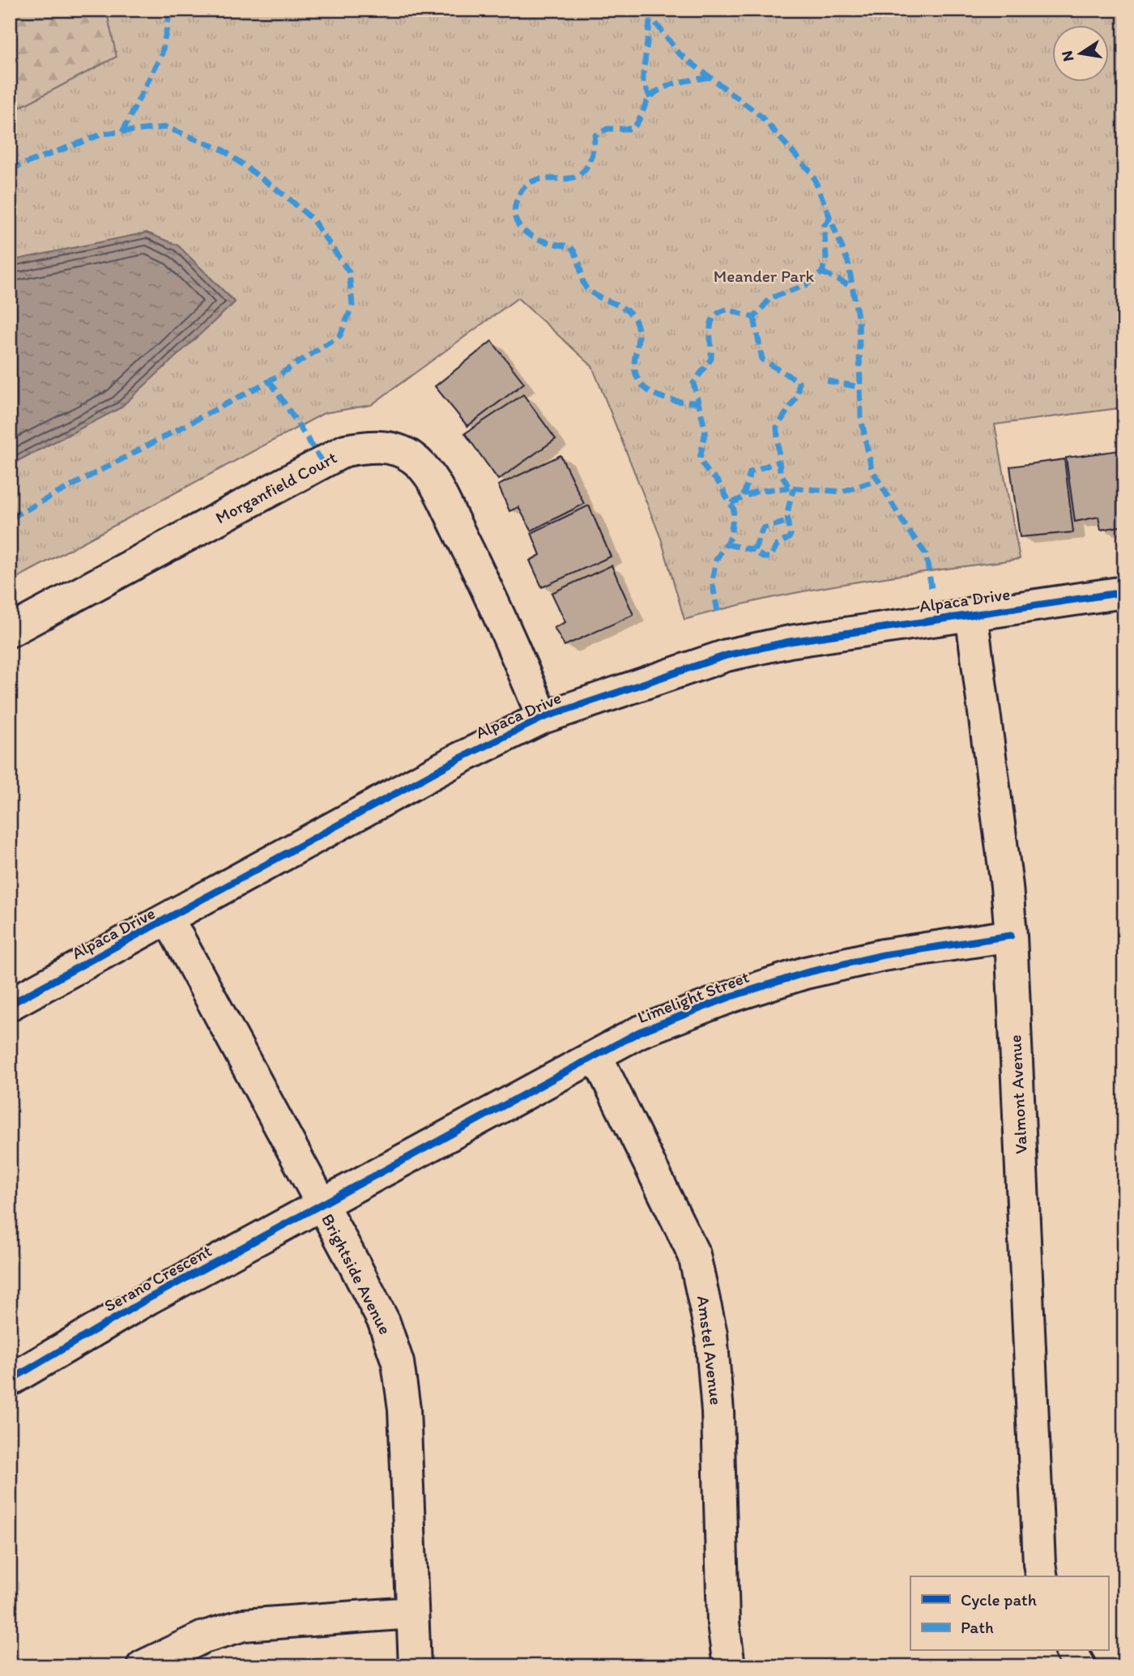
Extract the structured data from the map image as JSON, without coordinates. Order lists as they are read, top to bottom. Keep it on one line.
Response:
{"streets":{"street":["Morganfield Court","Alpaca Drive","Limelight Street","Valmont Avenue","Brightside Avenue","Serano Crescent","Amstel Avenue"]},"crossings":[["Morganfield Court","Alpaca Drive"],["Alpaca Drive","Valmont Avenue"],["Alpaca Drive","Brightside Avenue"],["Limelight Street","Valmont Avenue"],["Limelight Street","Brightside Avenue"],["Limelight Street","Serano Crescent"],["Limelight Street","Amstel Avenue"],["Brightside Avenue","Serano Crescent"]],"parks":["Meander Park"],"legend":["Cycle path","Path"],"north":"left"}
